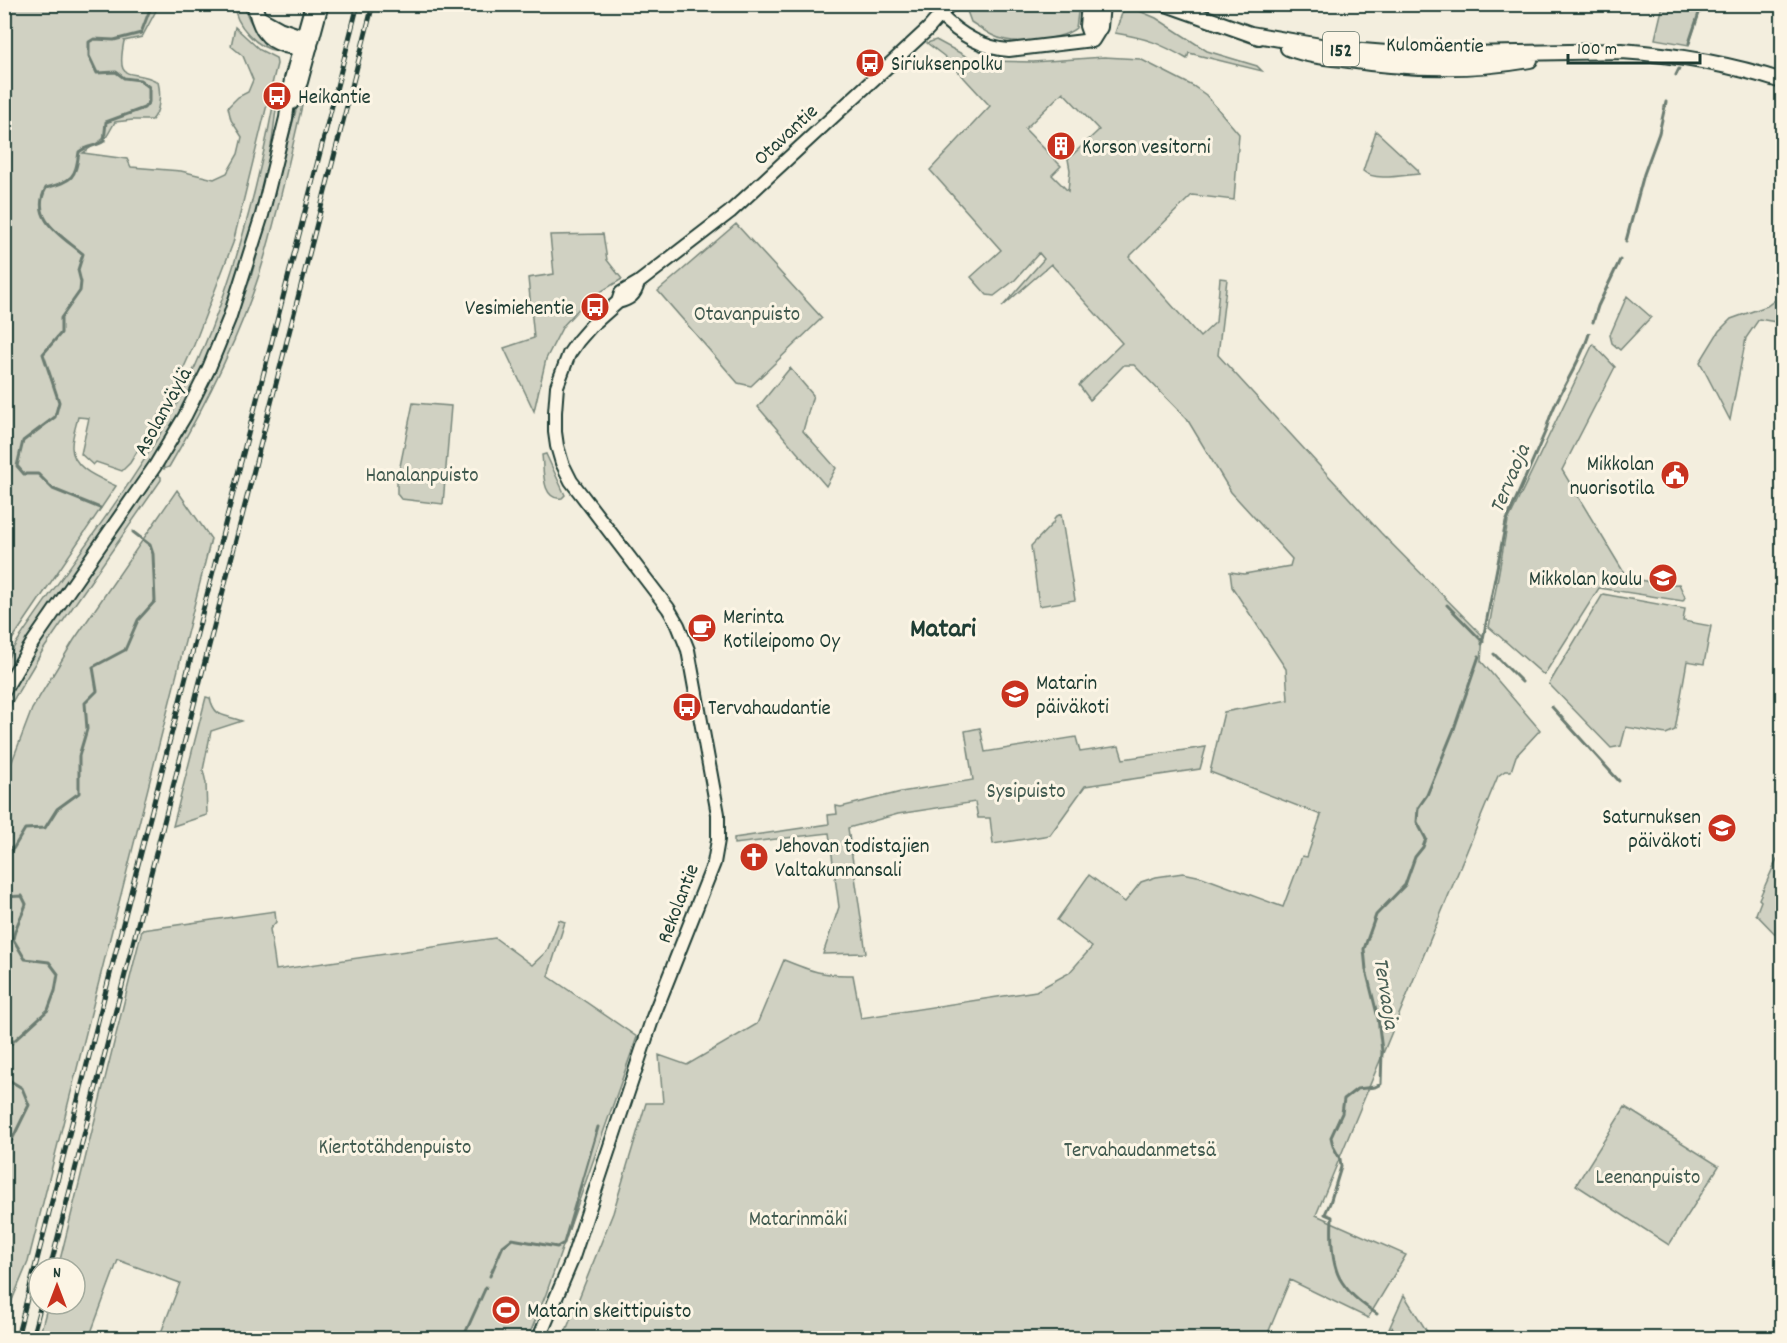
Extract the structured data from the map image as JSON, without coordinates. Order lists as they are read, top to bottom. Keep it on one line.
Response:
{"streets":{"main road":["Kulomäentie","152","Otavantie","Asolanväylä","Rekolantie"]},"crossings":[["Otavantie","Rekolantie"]],"districts":["Matari"],"water":["Tervaoja"],"parks":["Otavanpuisto","Hanalanpuisto","Sysipuisto","Kiertotähdenpuisto","Tervahaudanmetsä","Leenanpuisto","Matarinmäki"],"places":{"bus stop":["Siriuksenpolku","Heikantie","Vesimiehentie","Tervahaudantie"],"building":["Korson vesitorni"],"public building":["Mikkolan nuorisotila"],"school or university":["Mikkolan koulu","Matarin päiväkoti","Saturnuksen päiväkoti"],"cafe":["Merinta Kotileipomo Oy"],"church":["Jehovan todistajien Valtakunnansali"],"sports":["Matarin skeittipuisto"]},"scale_bar":"100 m","north":"top"}
